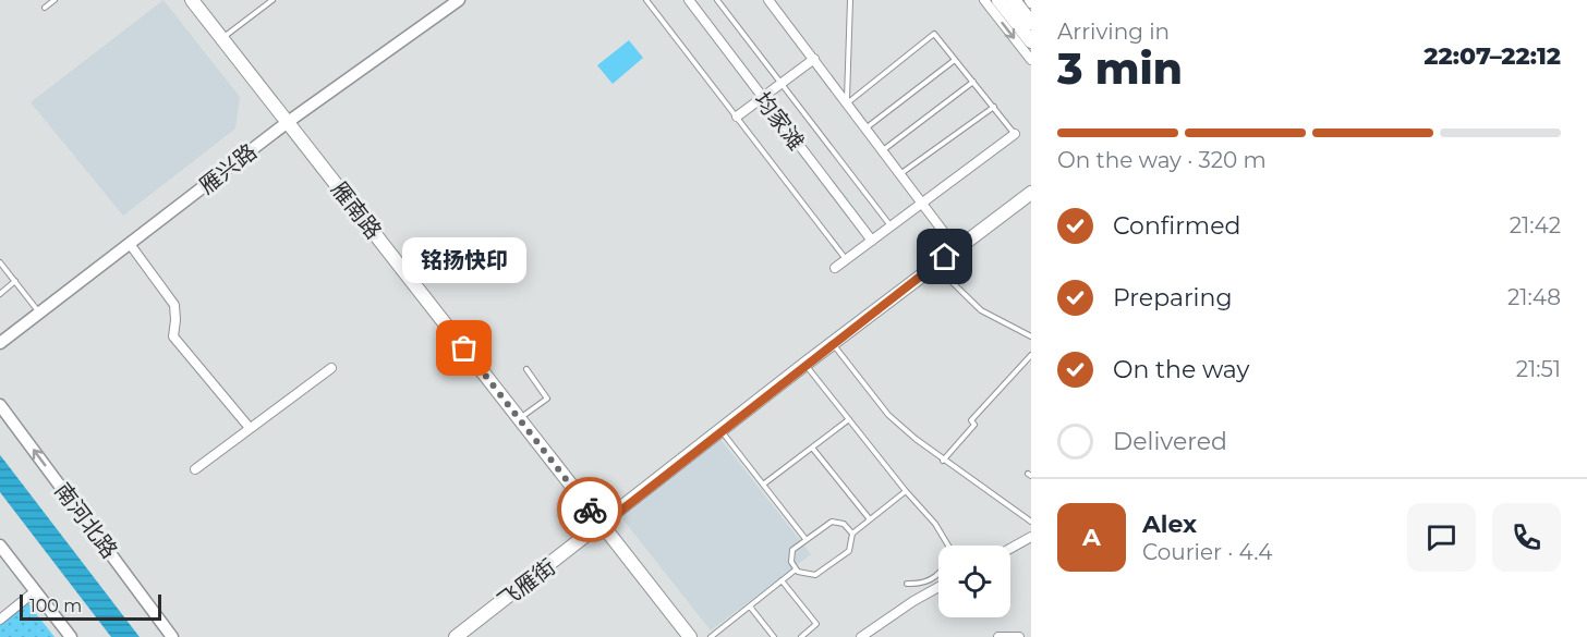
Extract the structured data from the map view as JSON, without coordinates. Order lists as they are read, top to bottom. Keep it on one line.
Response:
{"streets":{"main road":["雁南路","飞雁街"],"street":["均家滩","雁兴路","南河北路"]},"crossings":[["雁兴路","雁南路"],["雁南路","飞雁街"]],"places":["铭扬快印"],"scale_bar":"100 m","page":{"heading":["3 min","Arriving in","22:07–22:12"],"panel":["Alex","Courier · 4.4"],"bar":"On the way · 320 m","list":[["Confirmed","21:42"],["Preparing","21:48"],["On the way","21:51"],"Delivered"],"bubble":"铭扬快印","round":"A","scale":"100 m"}}
